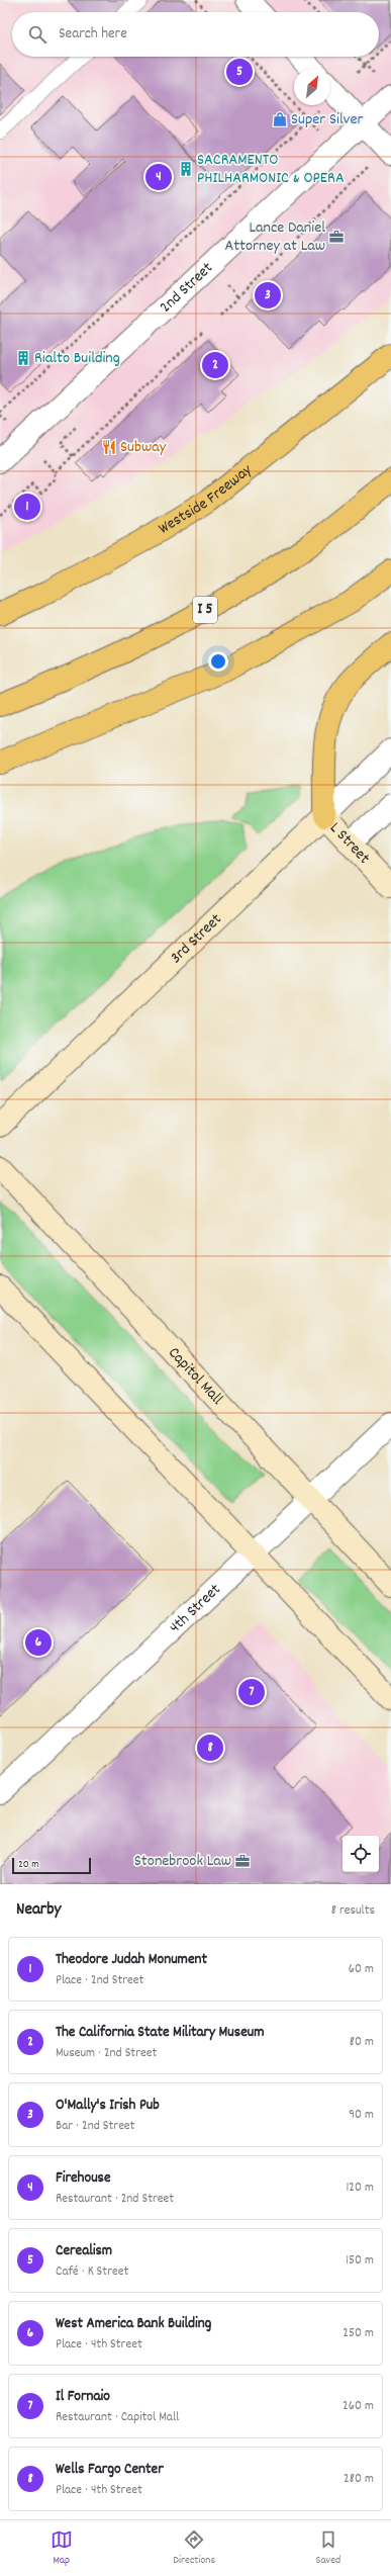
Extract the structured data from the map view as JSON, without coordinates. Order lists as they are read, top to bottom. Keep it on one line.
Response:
{"streets":{"highway":["Westside Freeway","I 5"],"main road":["L Street","3rd Street","Capitol Mall"],"street":["2nd Street","4th Street"]},"crossings":[["L Street","3rd Street"],["Capitol Mall","4th Street"]],"places":{"shop":["Super Silver"],"building":["SACRAMENTO PHILHARMONIC & OPERA","Rialto Building"],"office":["Lance Daniel Attorney at Law","Stonebrook Law"],"restaurant":["Subway"]},"scale_bar":"20 m","north":"top right","page":{"search":"Search here","pins":["5","4","3","2","1","6","7","8"],"scale":"20 m","heading":["Nearby","8 results"],"list":[{"mark":"1","name":"Theodore Judah Monument","note":"Place · 2nd Street","value":"60 m"},{"mark":"2","name":"The California State Military Museum","note":"Museum · 2nd Street","value":"80 m"},{"mark":"3","name":"O'Mally's Irish Pub","note":"Bar · 2nd Street","value":"90 m"},{"mark":"4","name":"Firehouse","note":"Restaurant · 2nd Street","value":"120 m"},{"mark":"5","name":"Cerealism","note":"Café · K Street","value":"150 m"},{"mark":"6","name":"West America Bank Building","note":"Place · 4th Street","value":"250 m"},{"mark":"7","name":"Il Fornaio","note":"Restaurant · Capitol Mall","value":"260 m"},{"mark":"8","name":"Wells Fargo Center","note":"Place · 4th Street","value":"280 m"}],"nav":["Map","Directions","Saved"]}}
